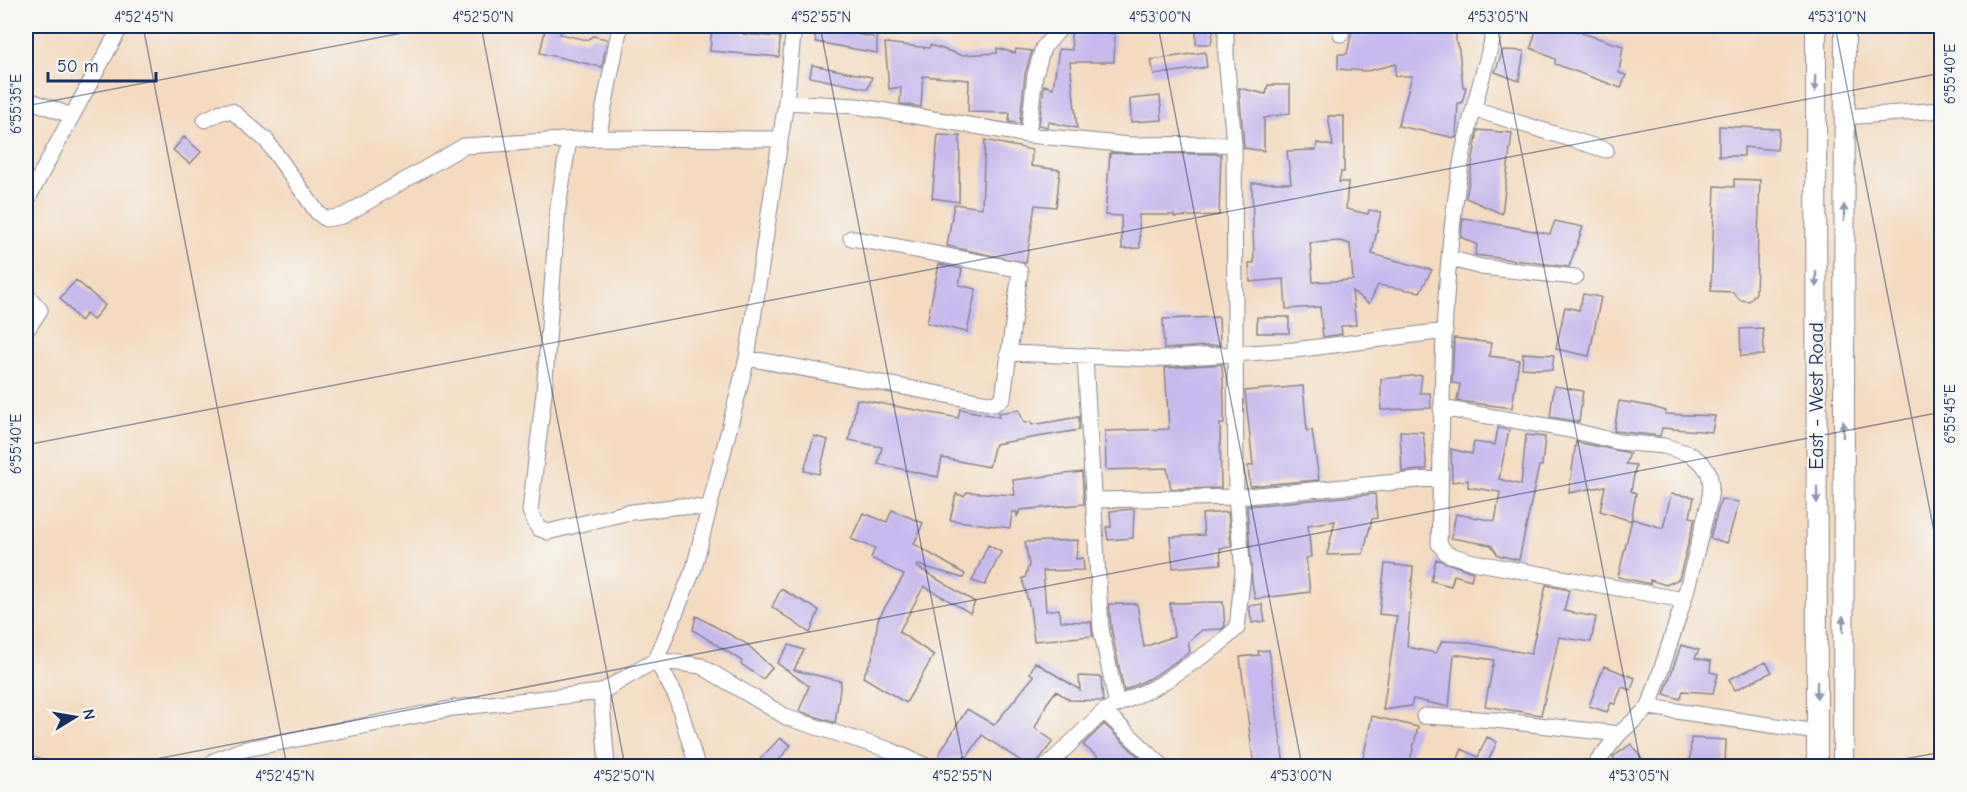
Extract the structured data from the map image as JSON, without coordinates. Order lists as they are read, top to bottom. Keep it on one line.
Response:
{"streets":{"main road":["East - West Road"]},"scale_bar":"50 m","north":"right","coordinates":["4°52'45\"N","4°52'50\"N","4°52'55\"N","4°53'00\"N","4°53'05\"N","4°53'10\"N","6°55'40\"E","6°55'35\"E","6°55'45\"E"]}
